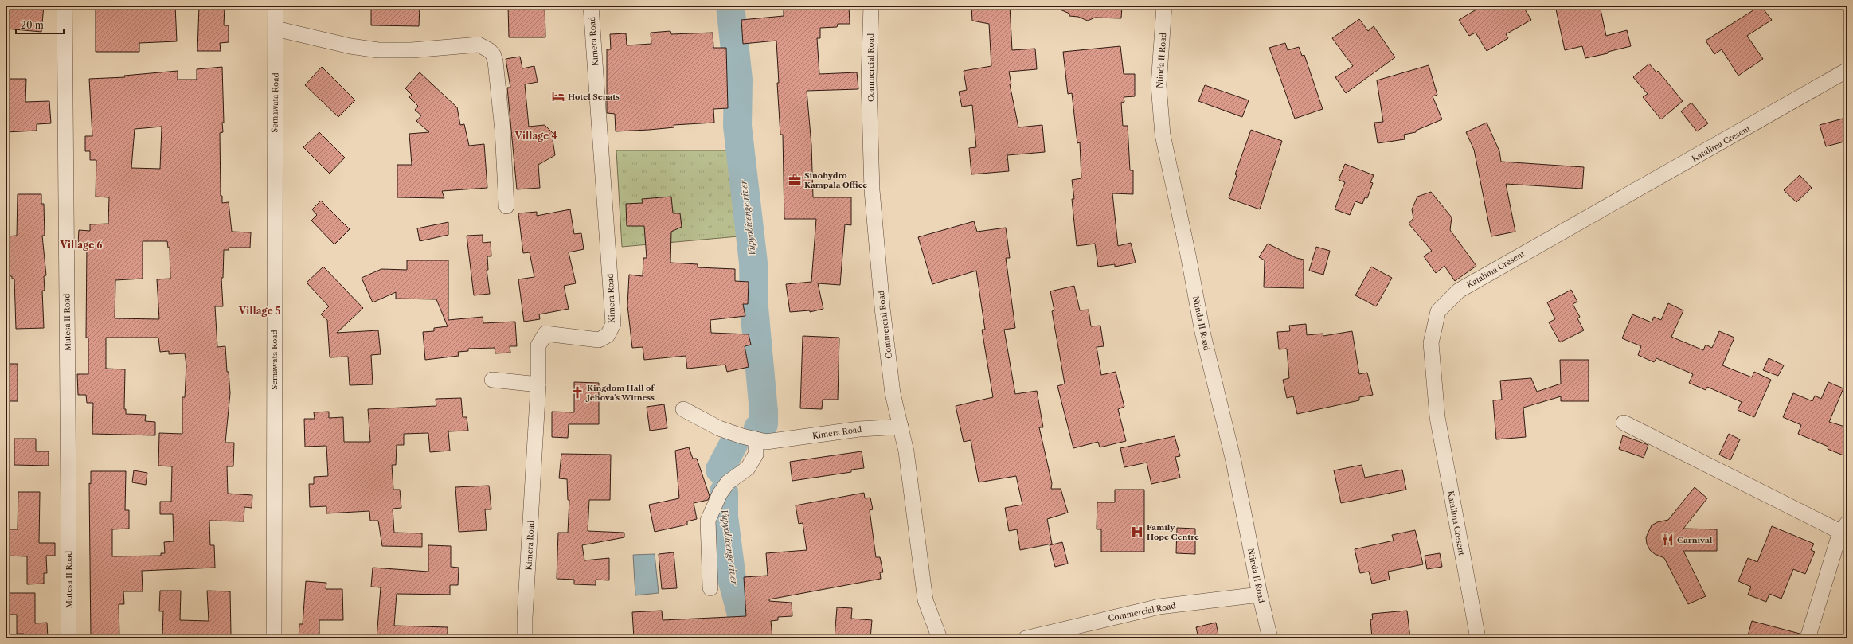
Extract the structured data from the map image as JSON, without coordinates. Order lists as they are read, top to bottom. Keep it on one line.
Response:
{"streets":{"street":["Kimera Road","Ntinda II Road","Commercial Road","Semawata Road","Katalima Cresent","Mutesa II Road"]},"crossings":[["Kimera Road","Commercial Road"],["Ntinda II Road","Commercial Road"]],"districts":["Village 4","Village 6","Village 5"],"water":["Vupyobicenge river"],"places":{"hotel":["Hotel Senats"],"office":["Sinohydro Kampala Office"],"church":["Kingdom Hall of Jehova's Witness"],"hospital":["Family Hope Centre"],"restaurant":["Carnival"]},"scale_bar":"20 m"}
